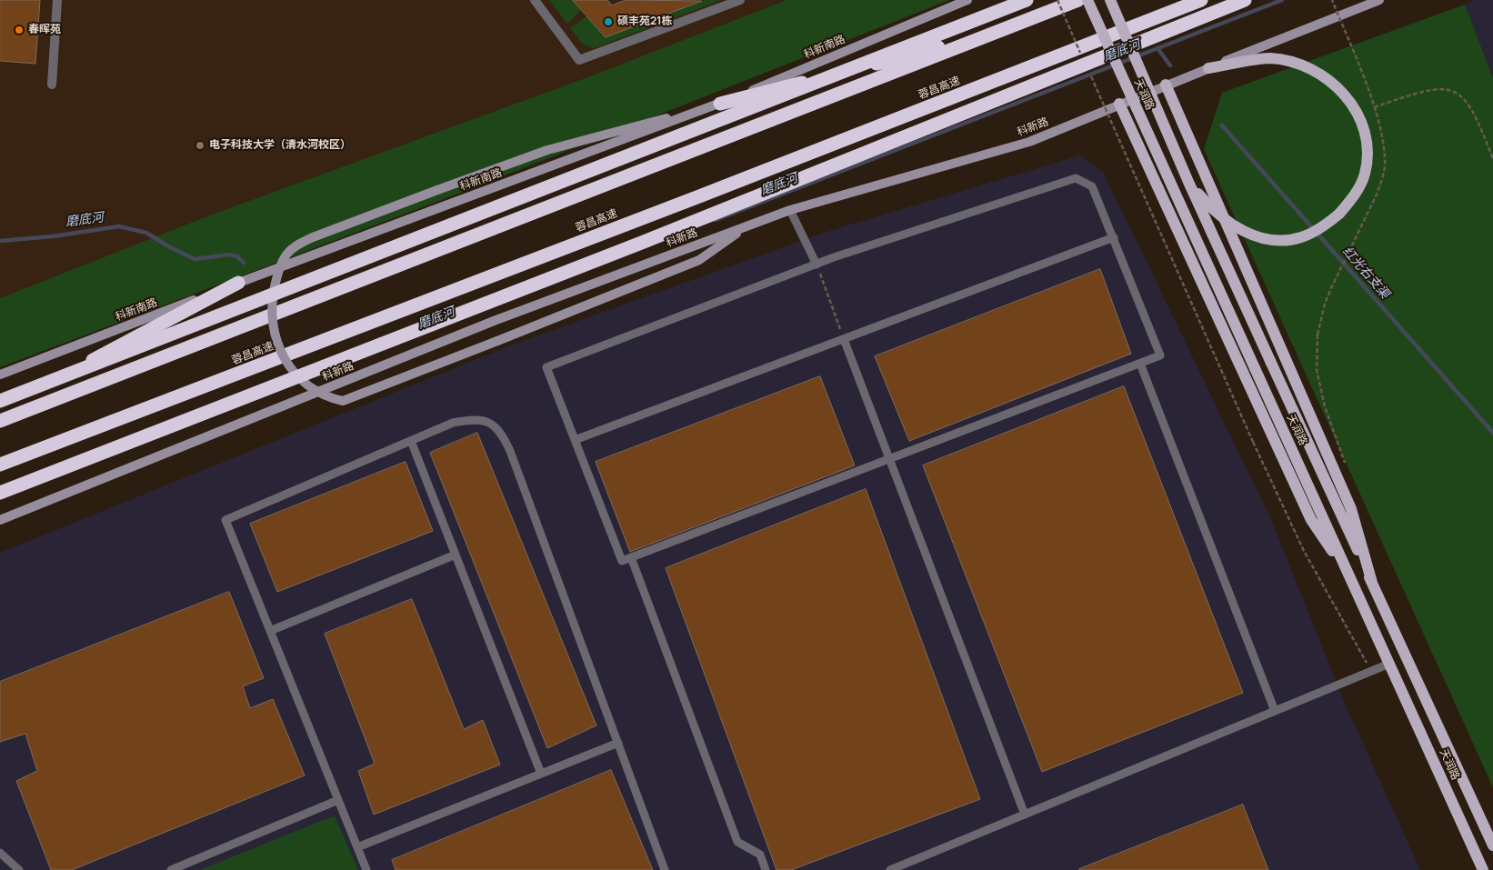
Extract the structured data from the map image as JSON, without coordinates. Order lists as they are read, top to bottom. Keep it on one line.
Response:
{"streets":{"highway":["蓉昌高速"],"main road":["科新南路","天润路","科新路"]},"water":["磨底河","红光右支渠"],"places":["硕丰苑21栋","春晖苑","电子科技大学（清水河校区）"]}
